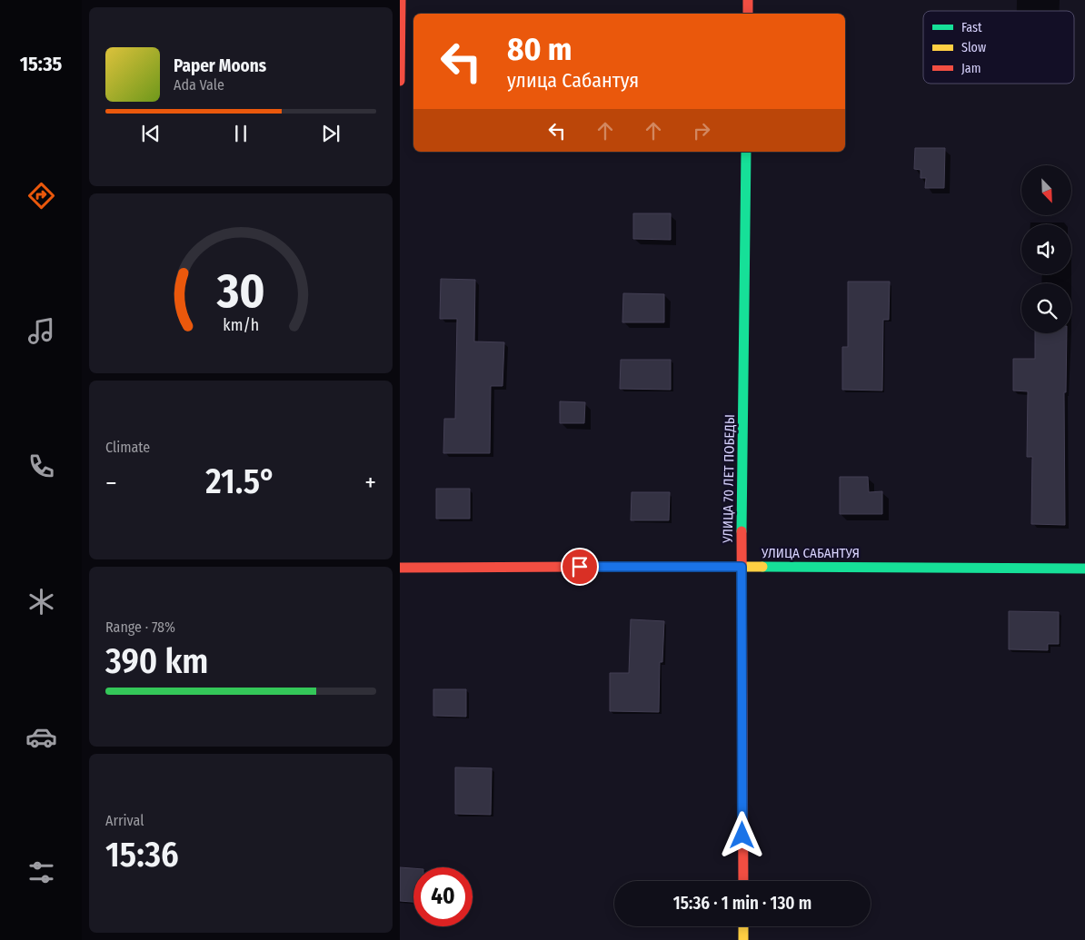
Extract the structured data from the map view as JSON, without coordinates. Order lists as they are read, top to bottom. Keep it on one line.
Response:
{"streets":{"street":["УЛИЦА 70 ЛЕТ ПОБЕДЫ","УЛИЦА САБАНТУЯ"]},"crossings":[["УЛИЦА 70 ЛЕТ ПОБЕДЫ","УЛИЦА САБАНТУЯ"]],"legend":["Fast","Slow","Jam"],"north":"bottom right","page":{"tabs":"15:35","turn":["80 m","улица Сабантуя"],"song":["Paper Moons","Ada Vale"],"tile":["Climate",["Range · 78%","390 km"],["Arrival","15:36"]],"heat":["−","21.5°","+"],"limit":"40","trip":"15:36 · 1 min · 130 m","gauge":["30","km/h"]}}
